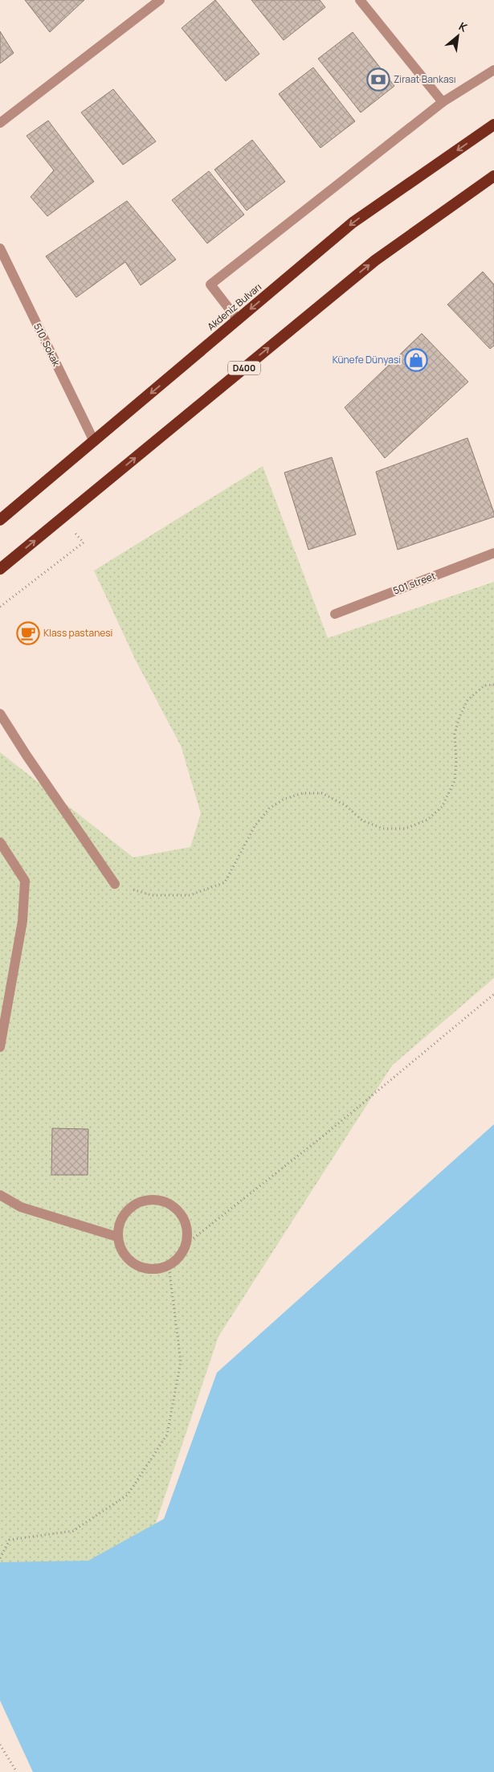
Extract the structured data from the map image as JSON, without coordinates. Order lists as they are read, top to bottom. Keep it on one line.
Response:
{"streets":{"highway":["Akdeniz Bulvarı","D400"],"street":["510. Sokak","501 street"]},"crossings":[["Akdeniz Bulvarı","510. Sokak"]],"places":{"bank":["Ziraat Bankası"],"shop":["Künefe Dünyasi"],"cafe":["Klass pastanesi"]},"north":"top right"}
